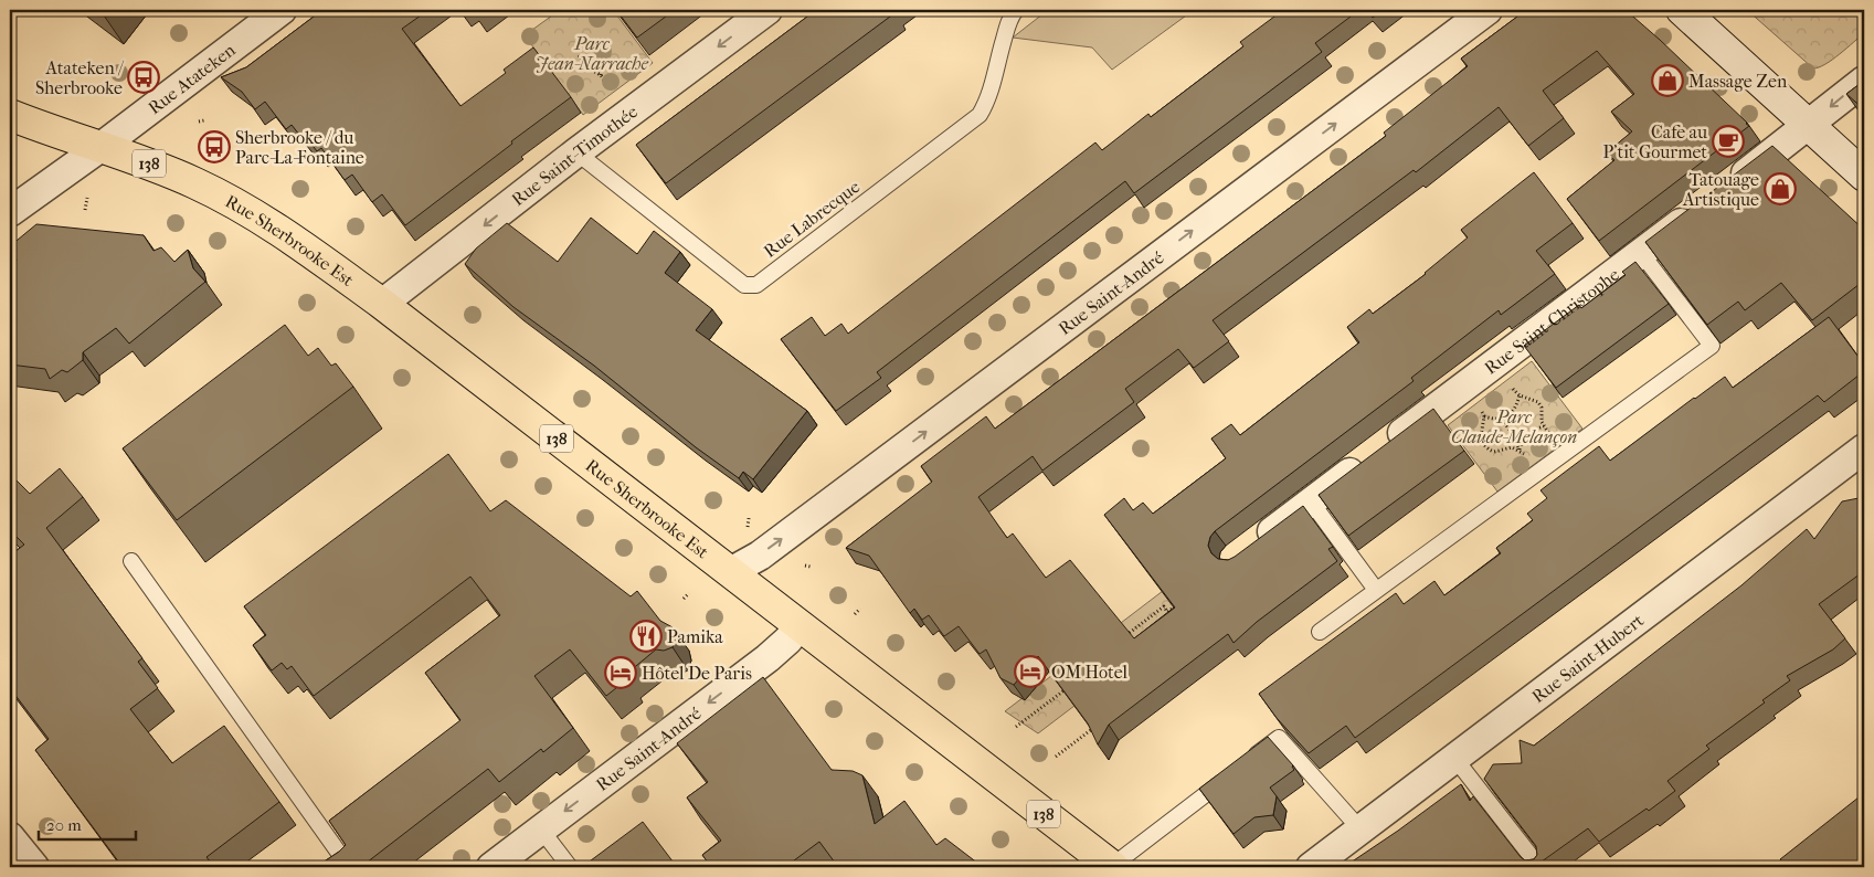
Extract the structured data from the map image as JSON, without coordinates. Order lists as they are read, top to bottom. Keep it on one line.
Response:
{"streets":{"main road":["138","Rue Sherbrooke Est"],"street":["Rue Atateken","Rue Saint-Timothée","Rue Saint-André","Rue Saint-Christophe","Rue Saint-Hubert"],"lane":["Rue Labrecque"]},"crossings":[["Rue Atateken","Rue Sherbrooke Est"],["Rue Saint-Timothée","Rue Labrecque"],["Rue Saint-Timothée","Rue Sherbrooke Est"],["Rue Sherbrooke Est","Rue Saint-André"]],"one_way":["Rue Saint-Timothée"],"parks":["Parc Jean-Narrache","Parc Claude-Melançon"],"places":{"bus stop":["Atateken / Sherbrooke","Sherbrooke / du Parc-La-Fontaine"],"shop":["Massage Zen","Tatouage Artistique"],"cafe":["Cafe au P'tit Gourmet"],"restaurant":["Pamika"],"hotel":["OM Hotel","Hôtel De Paris"]},"scale_bar":"20 m"}
